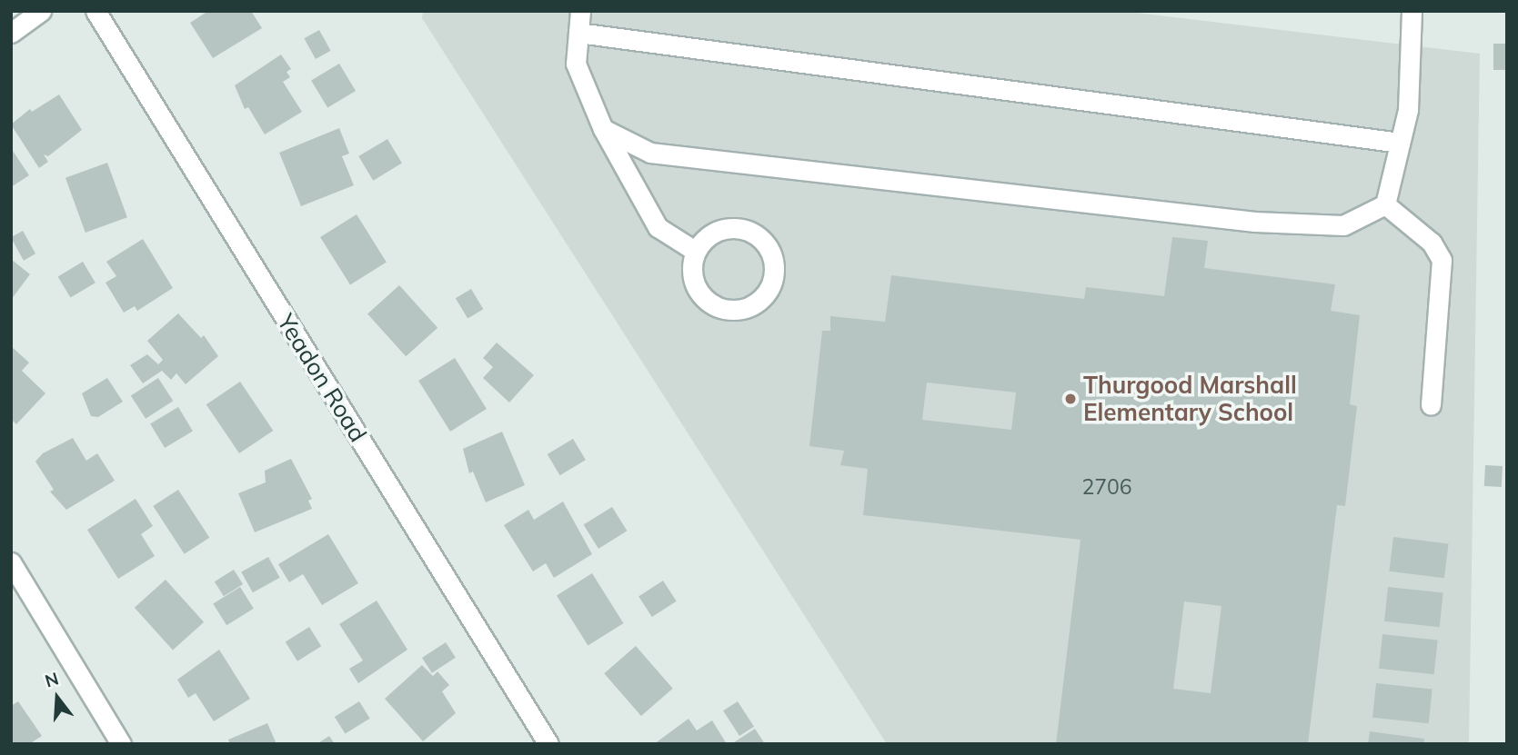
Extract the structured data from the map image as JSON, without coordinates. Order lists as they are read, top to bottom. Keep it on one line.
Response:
{"streets":{"street":["Yeadon Road"]},"places":["Thurgood Marshall Elementary School"],"house_numbers":["2706"],"north":"top"}
